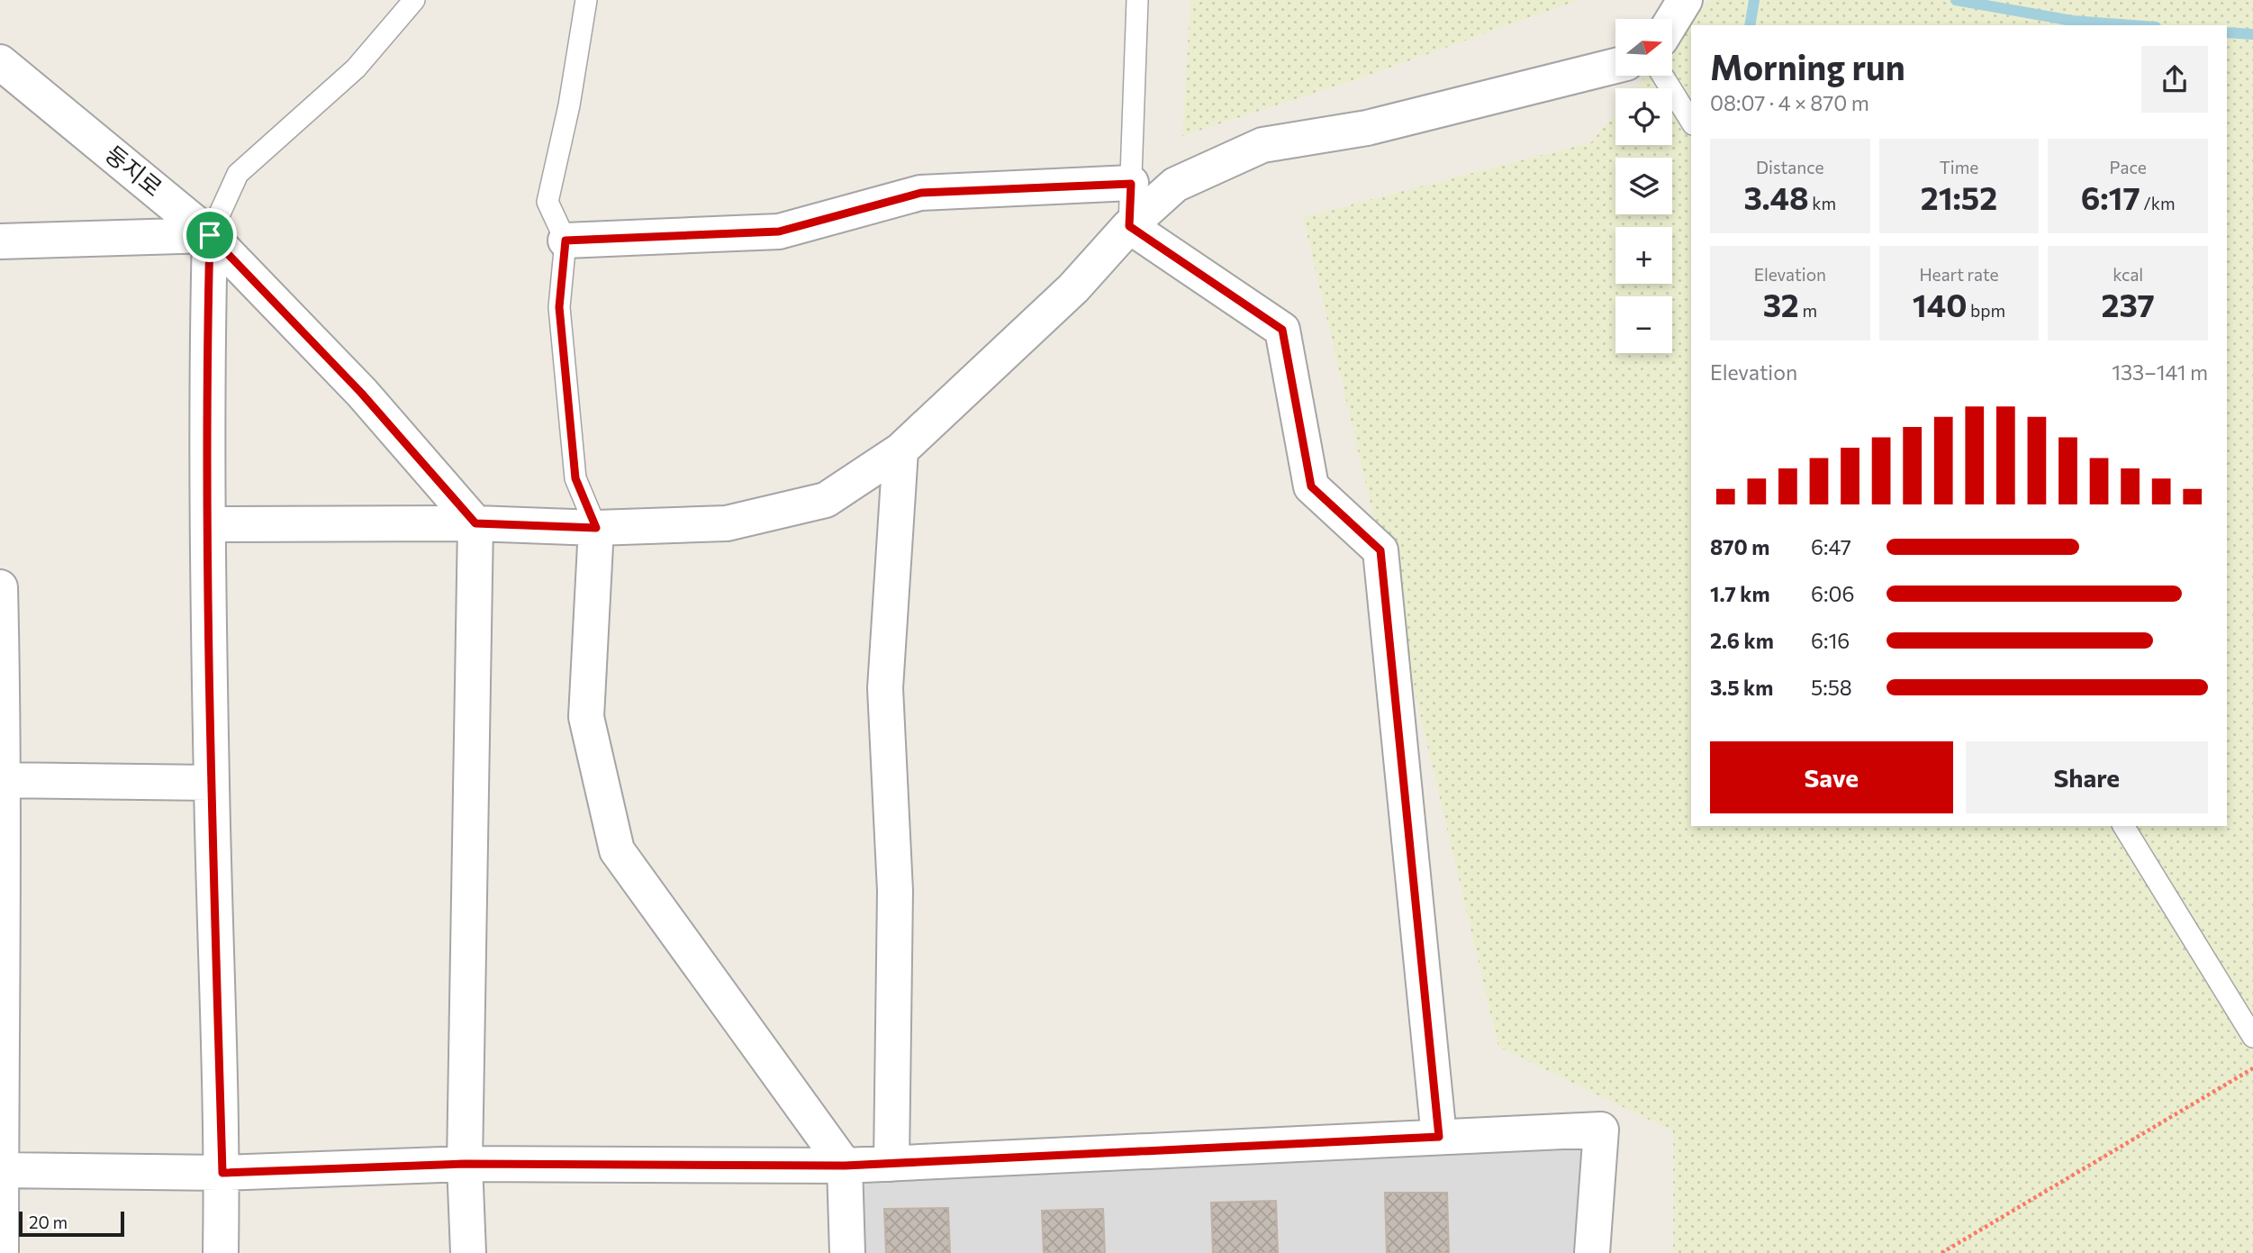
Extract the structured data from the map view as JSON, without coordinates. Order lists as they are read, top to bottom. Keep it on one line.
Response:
{"streets":{"street":["둥지로"]},"scale_bar":"20 m","north":"right","page":{"map_buttons":["+","−"],"heading":["Morning run","08:07 · 4 × 870 m"],"stats":[["Distance","3.48 km"],["Time","21:52"],["Pace","6:17 /km"],["Elevation","32 m"],["Heart rate","140 bpm"],["kcal","237"]],"chart":["Elevation","133–141 m"],"list":[{"name":"870 m","note":"6:47"},{"name":"1.7 km","note":"6:06"},{"name":"2.6 km","note":"6:16"},{"name":"3.5 km","note":"5:58"}],"buttons":["Save","Share"],"scale":"20 m"}}
